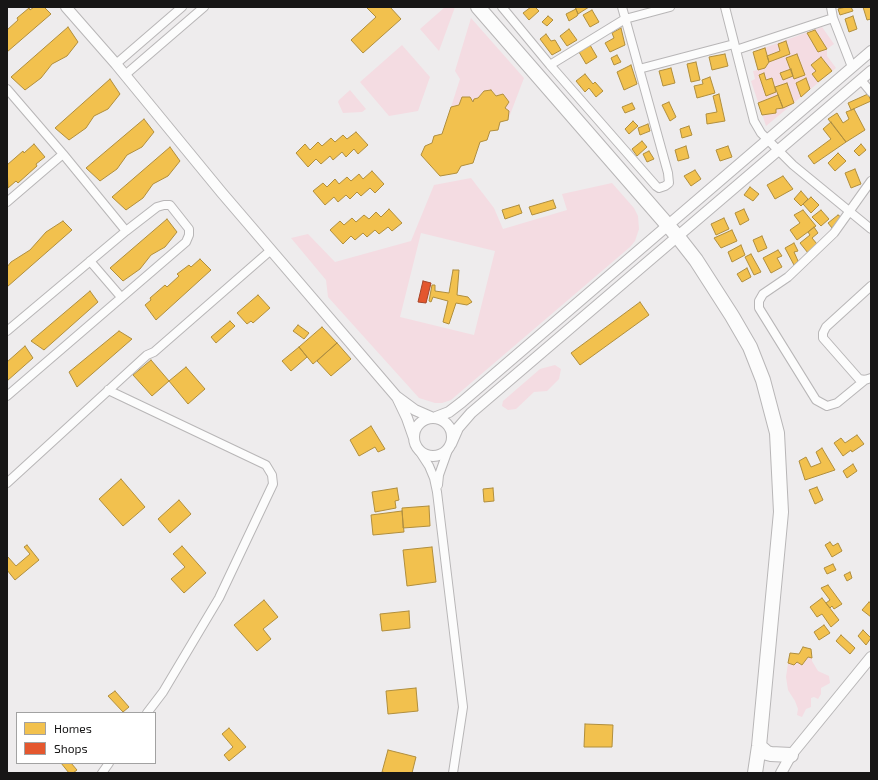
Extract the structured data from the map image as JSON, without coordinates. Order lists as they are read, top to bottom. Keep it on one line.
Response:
{"legend":["Homes","Shops"]}
